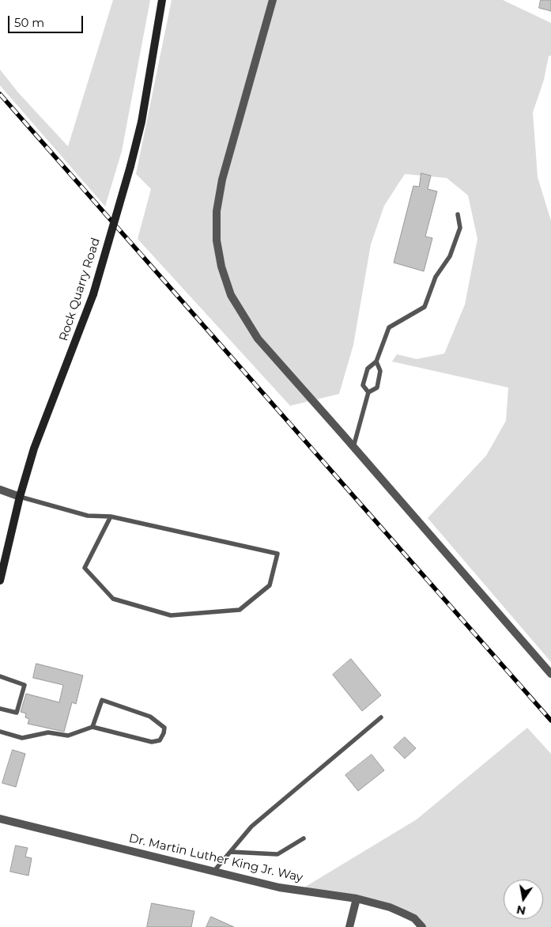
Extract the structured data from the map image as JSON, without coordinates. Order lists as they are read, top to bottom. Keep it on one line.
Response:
{"streets":{"street":["Rock Quarry Road","Dr. Martin Luther King Jr. Way"]},"scale_bar":"50 m","north":"bottom"}
